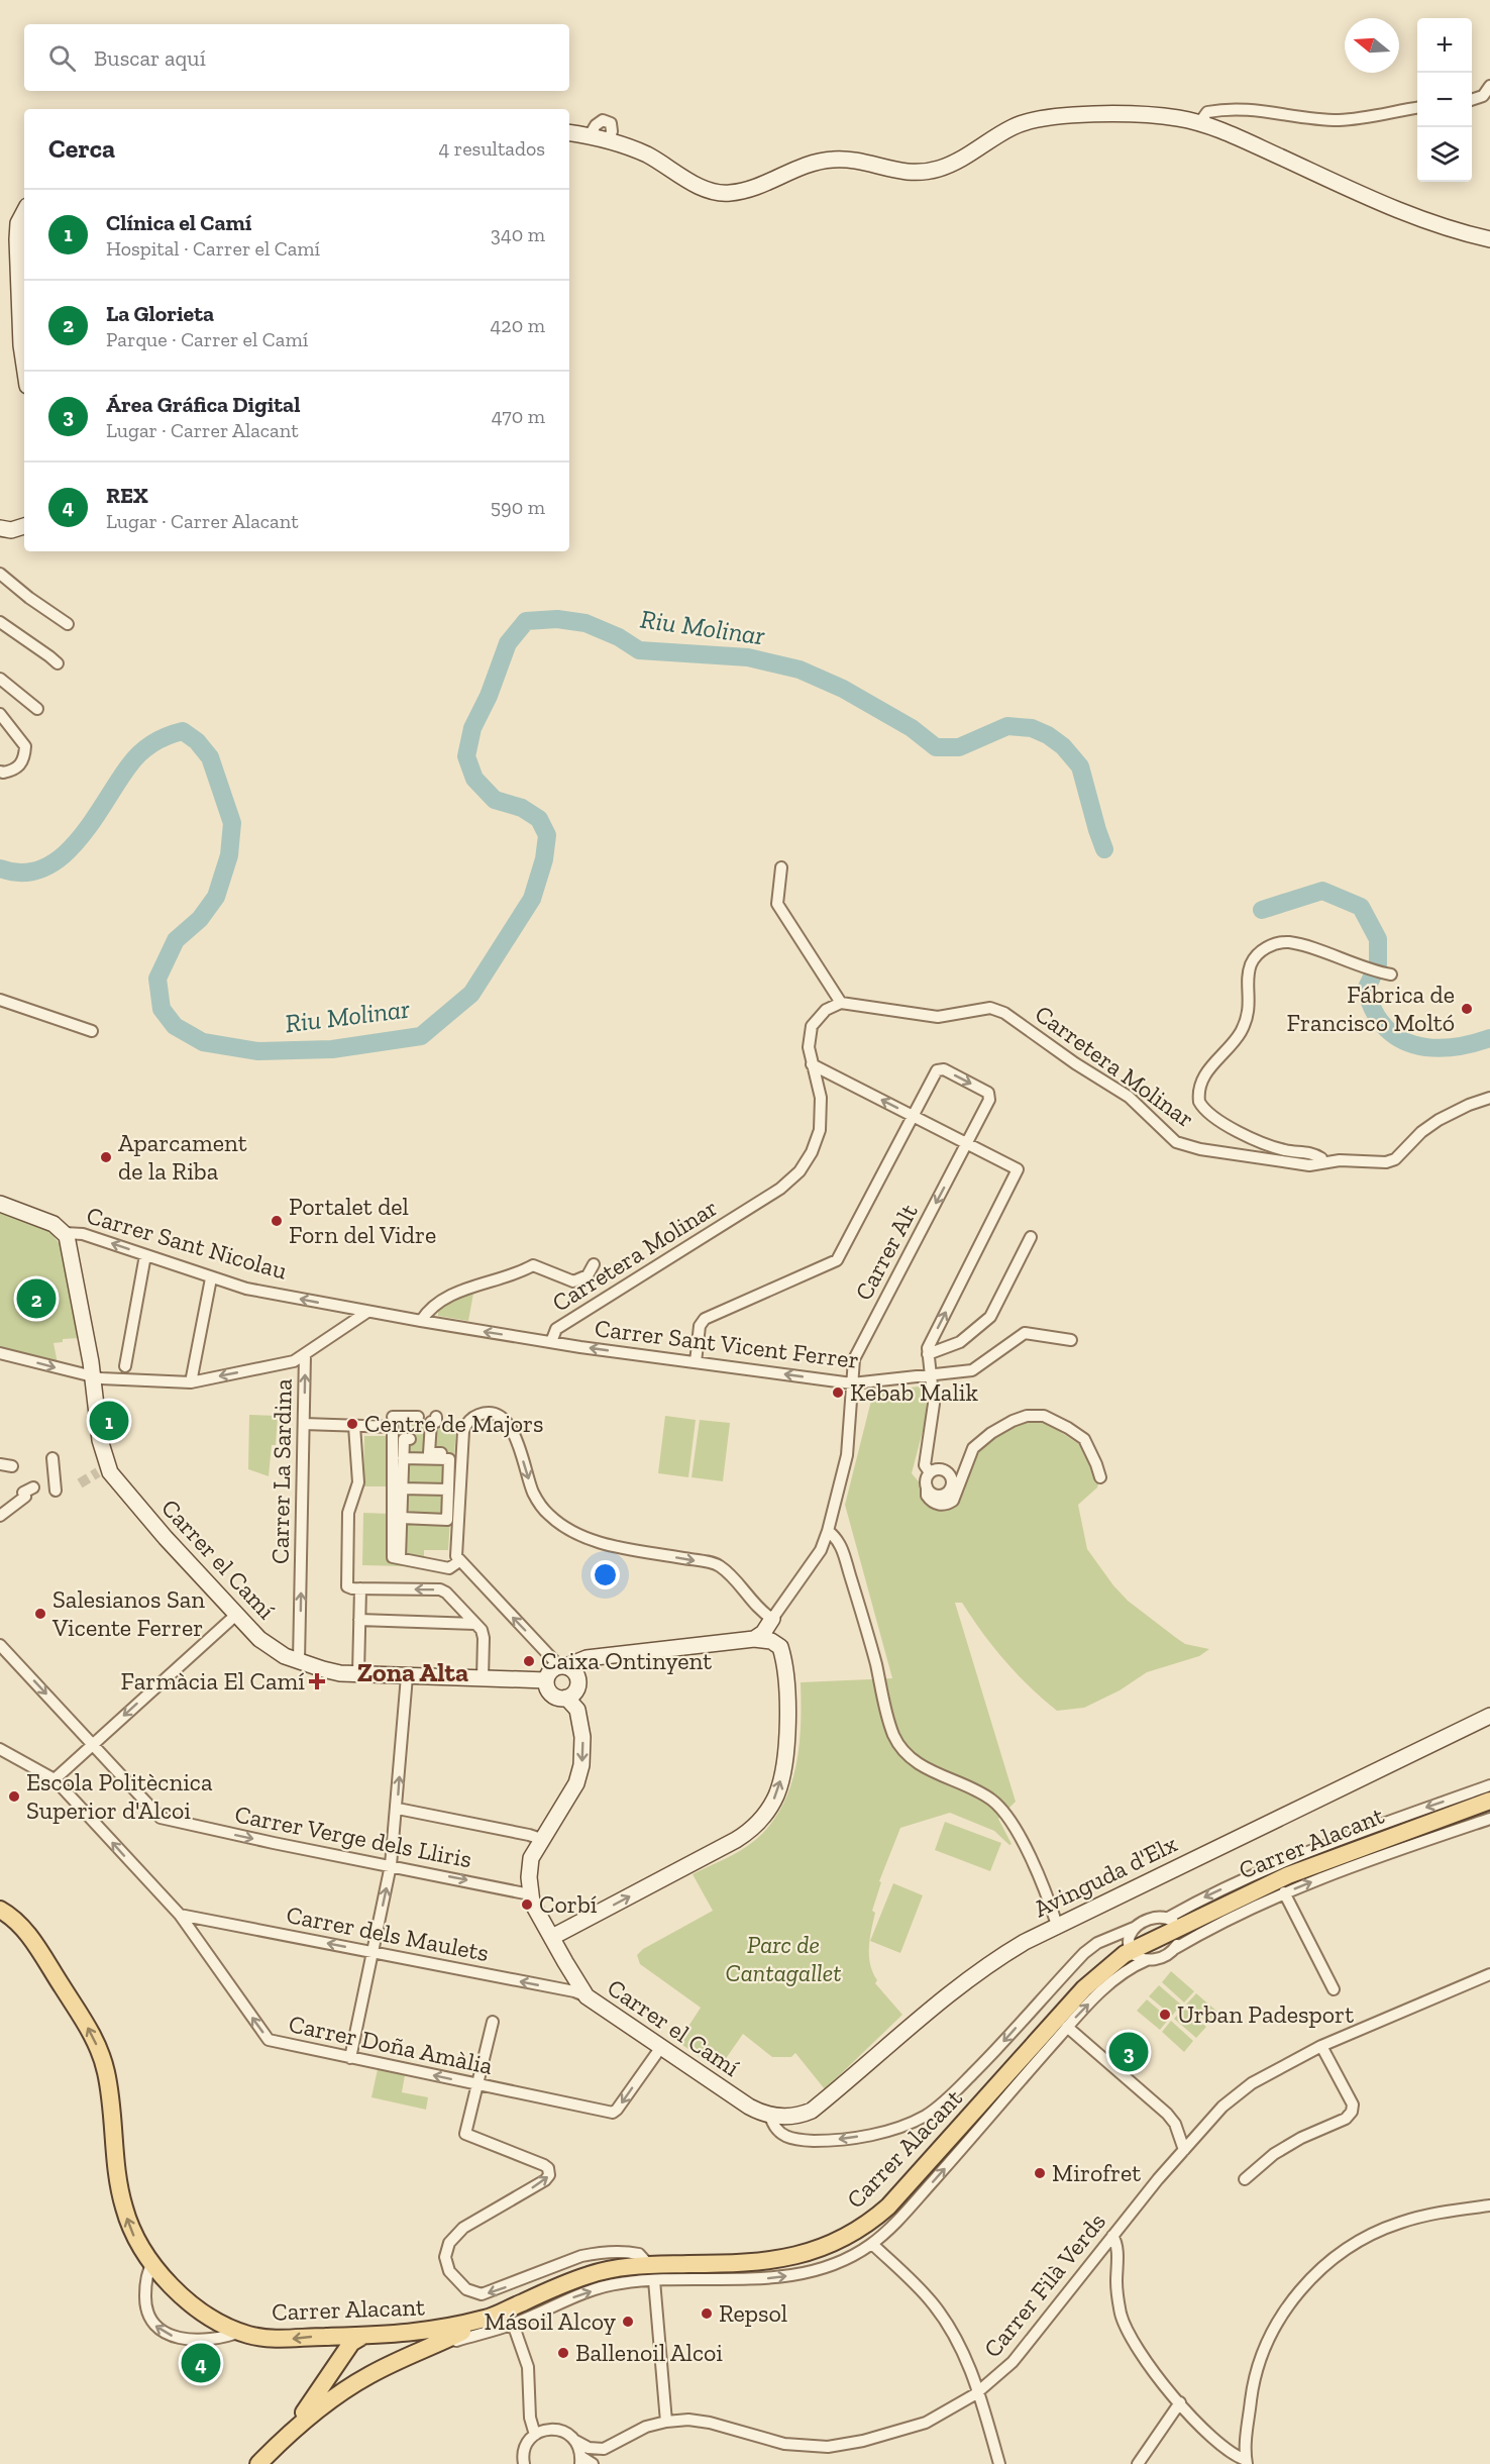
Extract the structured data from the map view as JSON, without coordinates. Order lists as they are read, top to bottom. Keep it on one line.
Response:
{"streets":{"main road":["Carrer Alacant"],"street":["Carretera Molinar","Carrer Sant Nicolau","Carrer Alt","Carrer Sant Vicent Ferrer","Carrer La Sardina","Carrer el Camí","Carrer Verge dels Lliris","Avinguda d'Elx","Carrer dels Maulets","Carrer Doña Amàlia","Carrer Filà Verds"]},"crossings":[["Carretera Molinar","Carrer Sant Vicent Ferrer"],["Carrer Sant Nicolau","Carrer Sant Vicent Ferrer"],["Carrer Sant Nicolau","Carrer el Camí"],["Carrer Alt","Carrer Sant Vicent Ferrer"],["Carrer La Sardina","Carrer el Camí"],["Carrer el Camí","Carrer Verge dels Lliris"],["Carrer el Camí","Avinguda d'Elx"],["Carrer el Camí","Carrer dels Maulets"],["Carrer el Camí","Carrer Doña Amàlia"],["Carrer dels Maulets","Carrer Doña Amàlia"]],"one_way":["Carrer Sant Nicolau","Carrer Sant Vicent Ferrer","Carrer Verge dels Lliris","Carrer dels Maulets","Carrer Doña Amàlia"],"districts":["Zona Alta"],"water":["Riu Molinar"],"parks":["Parc de Cantagallet"],"places":{"other":["Fábrica de Francisco Moltó","Aparcament de la Riba","Portalet del Forn del Vidre","Kebab Malik","Centre de Majors","Salesianos San Vicente Ferrer","Caixa Ontinyent","Escola Politècnica Superior d'Alcoi","Corbí","Urban Padesport","Mirofret","Repsol","Másoil Alcoy","Ballenoil Alcoi"],"health":["Farmàcia El Camí"]},"north":"left","page":{"map_buttons":["+","−"],"search":"Buscar aquí","heading":["Cerca","4 resultados"],"list":[{"mark":"1","name":"Clínica el Camí","note":"Hospital · Carrer el Camí","value":"340 m"},{"mark":"2","name":"La Glorieta","note":"Parque · Carrer el Camí","value":"420 m"},{"mark":"3","name":"Área Gráfica Digital","note":"Lugar · Carrer Alacant","value":"470 m"},{"mark":"4","name":"REX","note":"Lugar · Carrer Alacant","value":"590 m"}],"pins":["2","1","3","4"]}}
